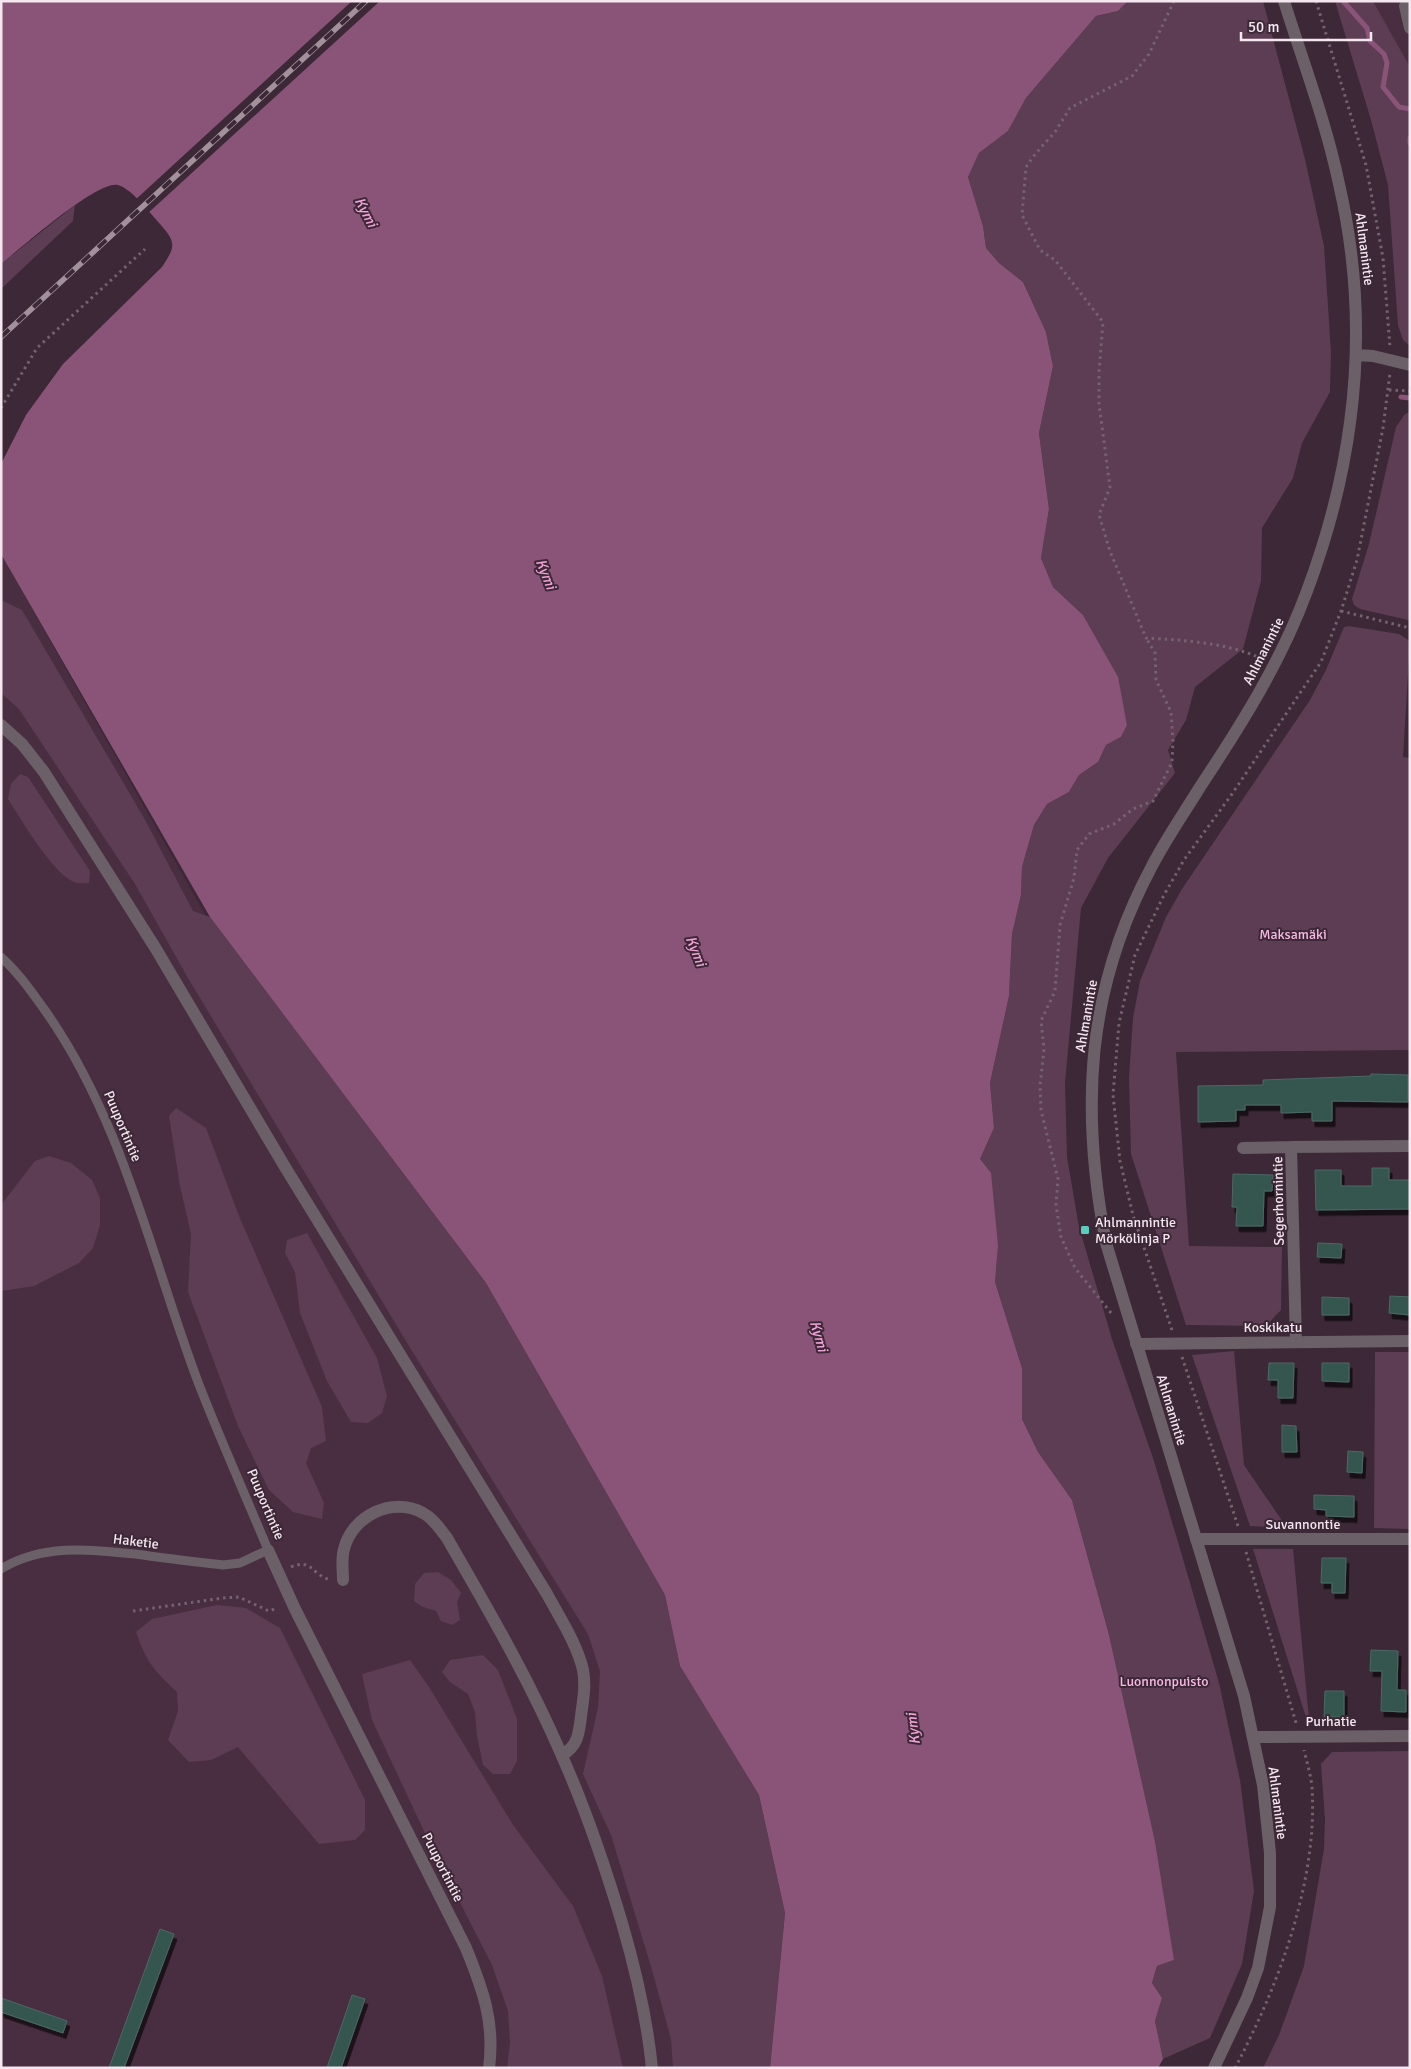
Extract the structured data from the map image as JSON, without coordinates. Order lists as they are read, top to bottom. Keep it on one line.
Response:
{"streets":{"street":["Ahlmanintie","Puuportintie","Segerhornintie","Koskikatu","Suvannontie","Purhatie"],"lane":["Haketie"]},"crossings":[["Ahlmanintie","Koskikatu"],["Ahlmanintie","Suvannontie"],["Ahlmanintie","Purhatie"],["Puuportintie","Haketie"],["Segerhornintie","Koskikatu"]],"water":["Kymi"],"parks":["Maksamäki","Luonnonpuisto"],"places":{"transit":["Ahlmannintie Mörkölinja P"]},"scale_bar":"50 m"}
